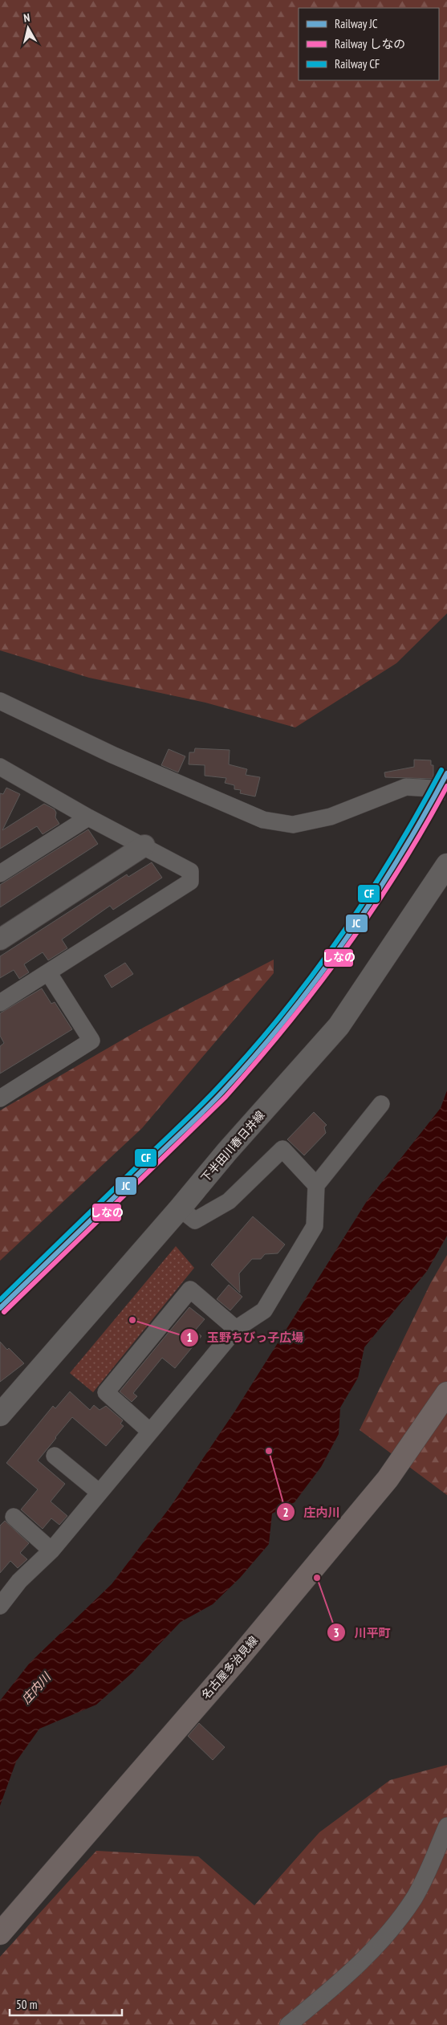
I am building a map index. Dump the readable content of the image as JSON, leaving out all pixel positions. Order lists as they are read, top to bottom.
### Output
{
  "streets": {
    "main road": ["下半田川春日井線", "名古屋多治見線"]
  },
  "water": ["庄内川"],
  "places": ["玉野ちびっ子広場", "庄内川", "川平町"],
  "lines": ["rail line CF", "rail line JC", "rail line しなの"],
  "legend": ["Railway JC", "Railway しなの", "Railway CF"],
  "scale_bar": "50 m",
  "north": "top"
}
